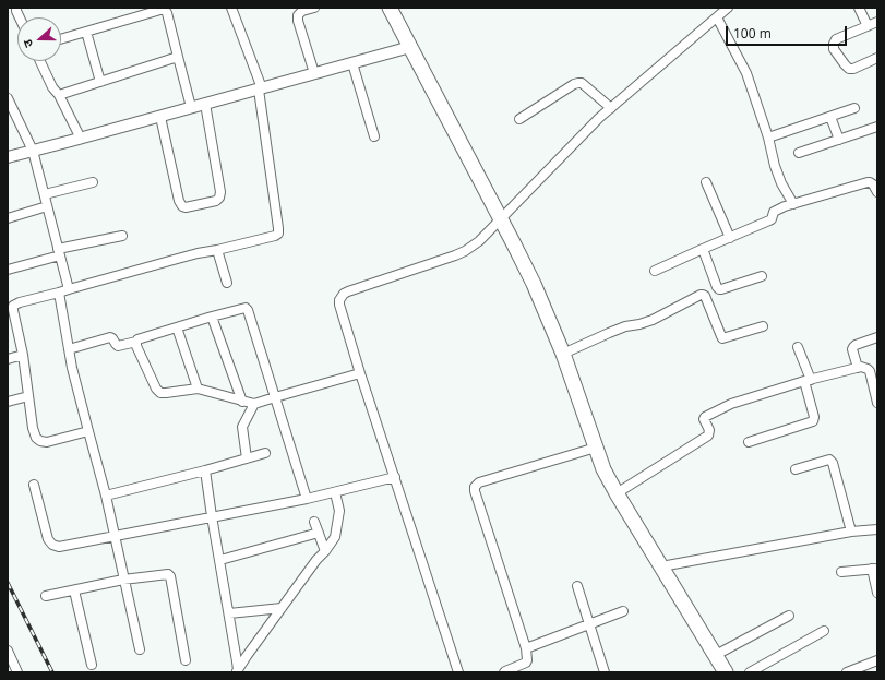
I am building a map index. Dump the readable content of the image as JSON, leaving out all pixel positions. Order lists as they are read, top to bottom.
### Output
{
  "scale_bar": "100 m",
  "north": "left"
}
